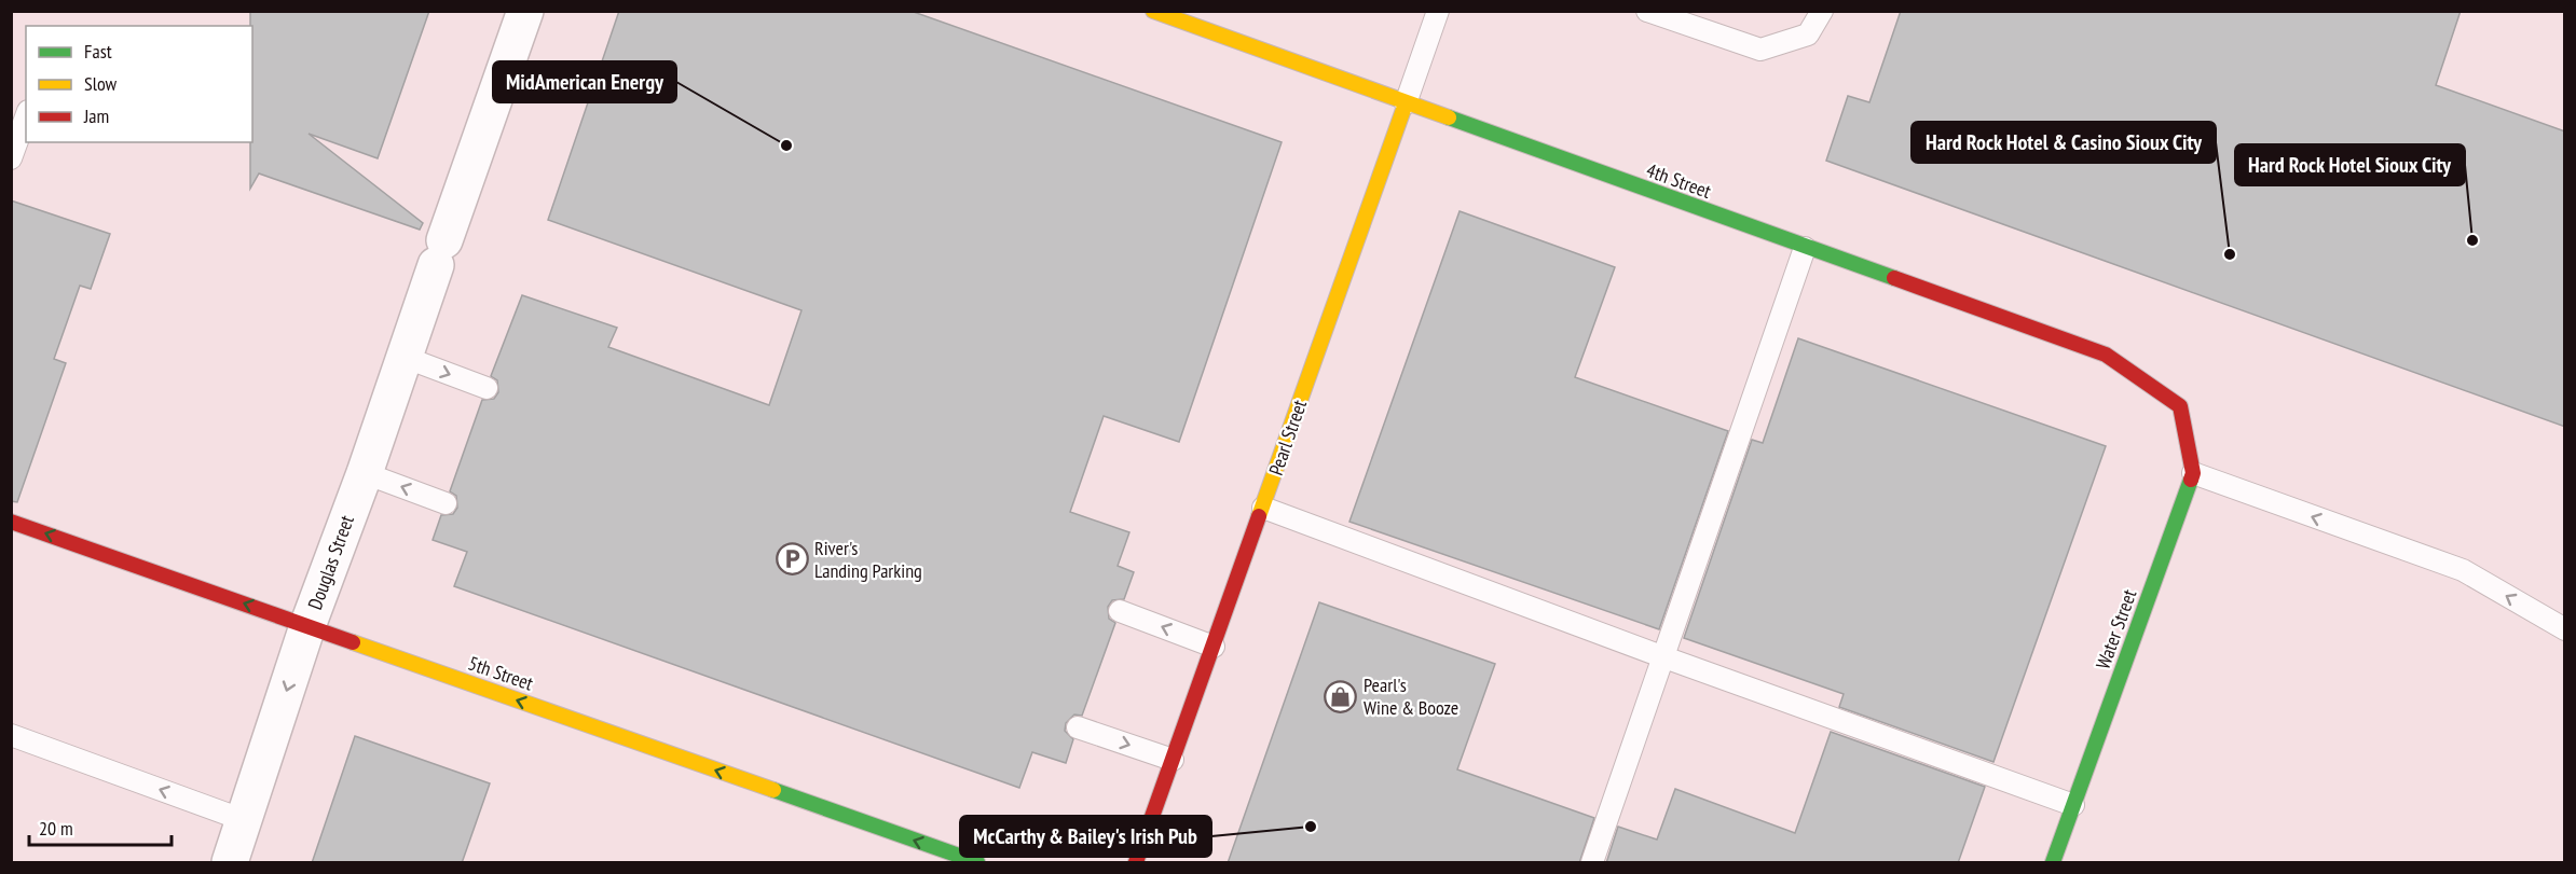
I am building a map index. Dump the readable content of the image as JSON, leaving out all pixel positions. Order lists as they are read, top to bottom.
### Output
{
  "streets": {
    "main road": [
      "4th Street",
      "Pearl Street",
      "Water Street",
      "5th Street"
    ],
    "street": ["Douglas Street"]
  },
  "crossings": [
    ["4th Street", "Pearl Street"],
    ["4th Street", "Water Street"],
    ["Douglas Street", "5th Street"]
  ],
  "one_way": ["5th Street"],
  "places": {
    "other": [
      "MidAmerican Energy",
      "Hard Rock Hotel Sioux City",
      "Hard Rock Hotel & Casino Sioux City",
      "McCarthy & Bailey's Irish Pub"
    ],
    "parking": ["River's Landing Parking"],
    "shop": ["Pearl's Wine & Booze"]
  },
  "legend": ["Fast", "Slow", "Jam"],
  "scale_bar": "20 m"
}
